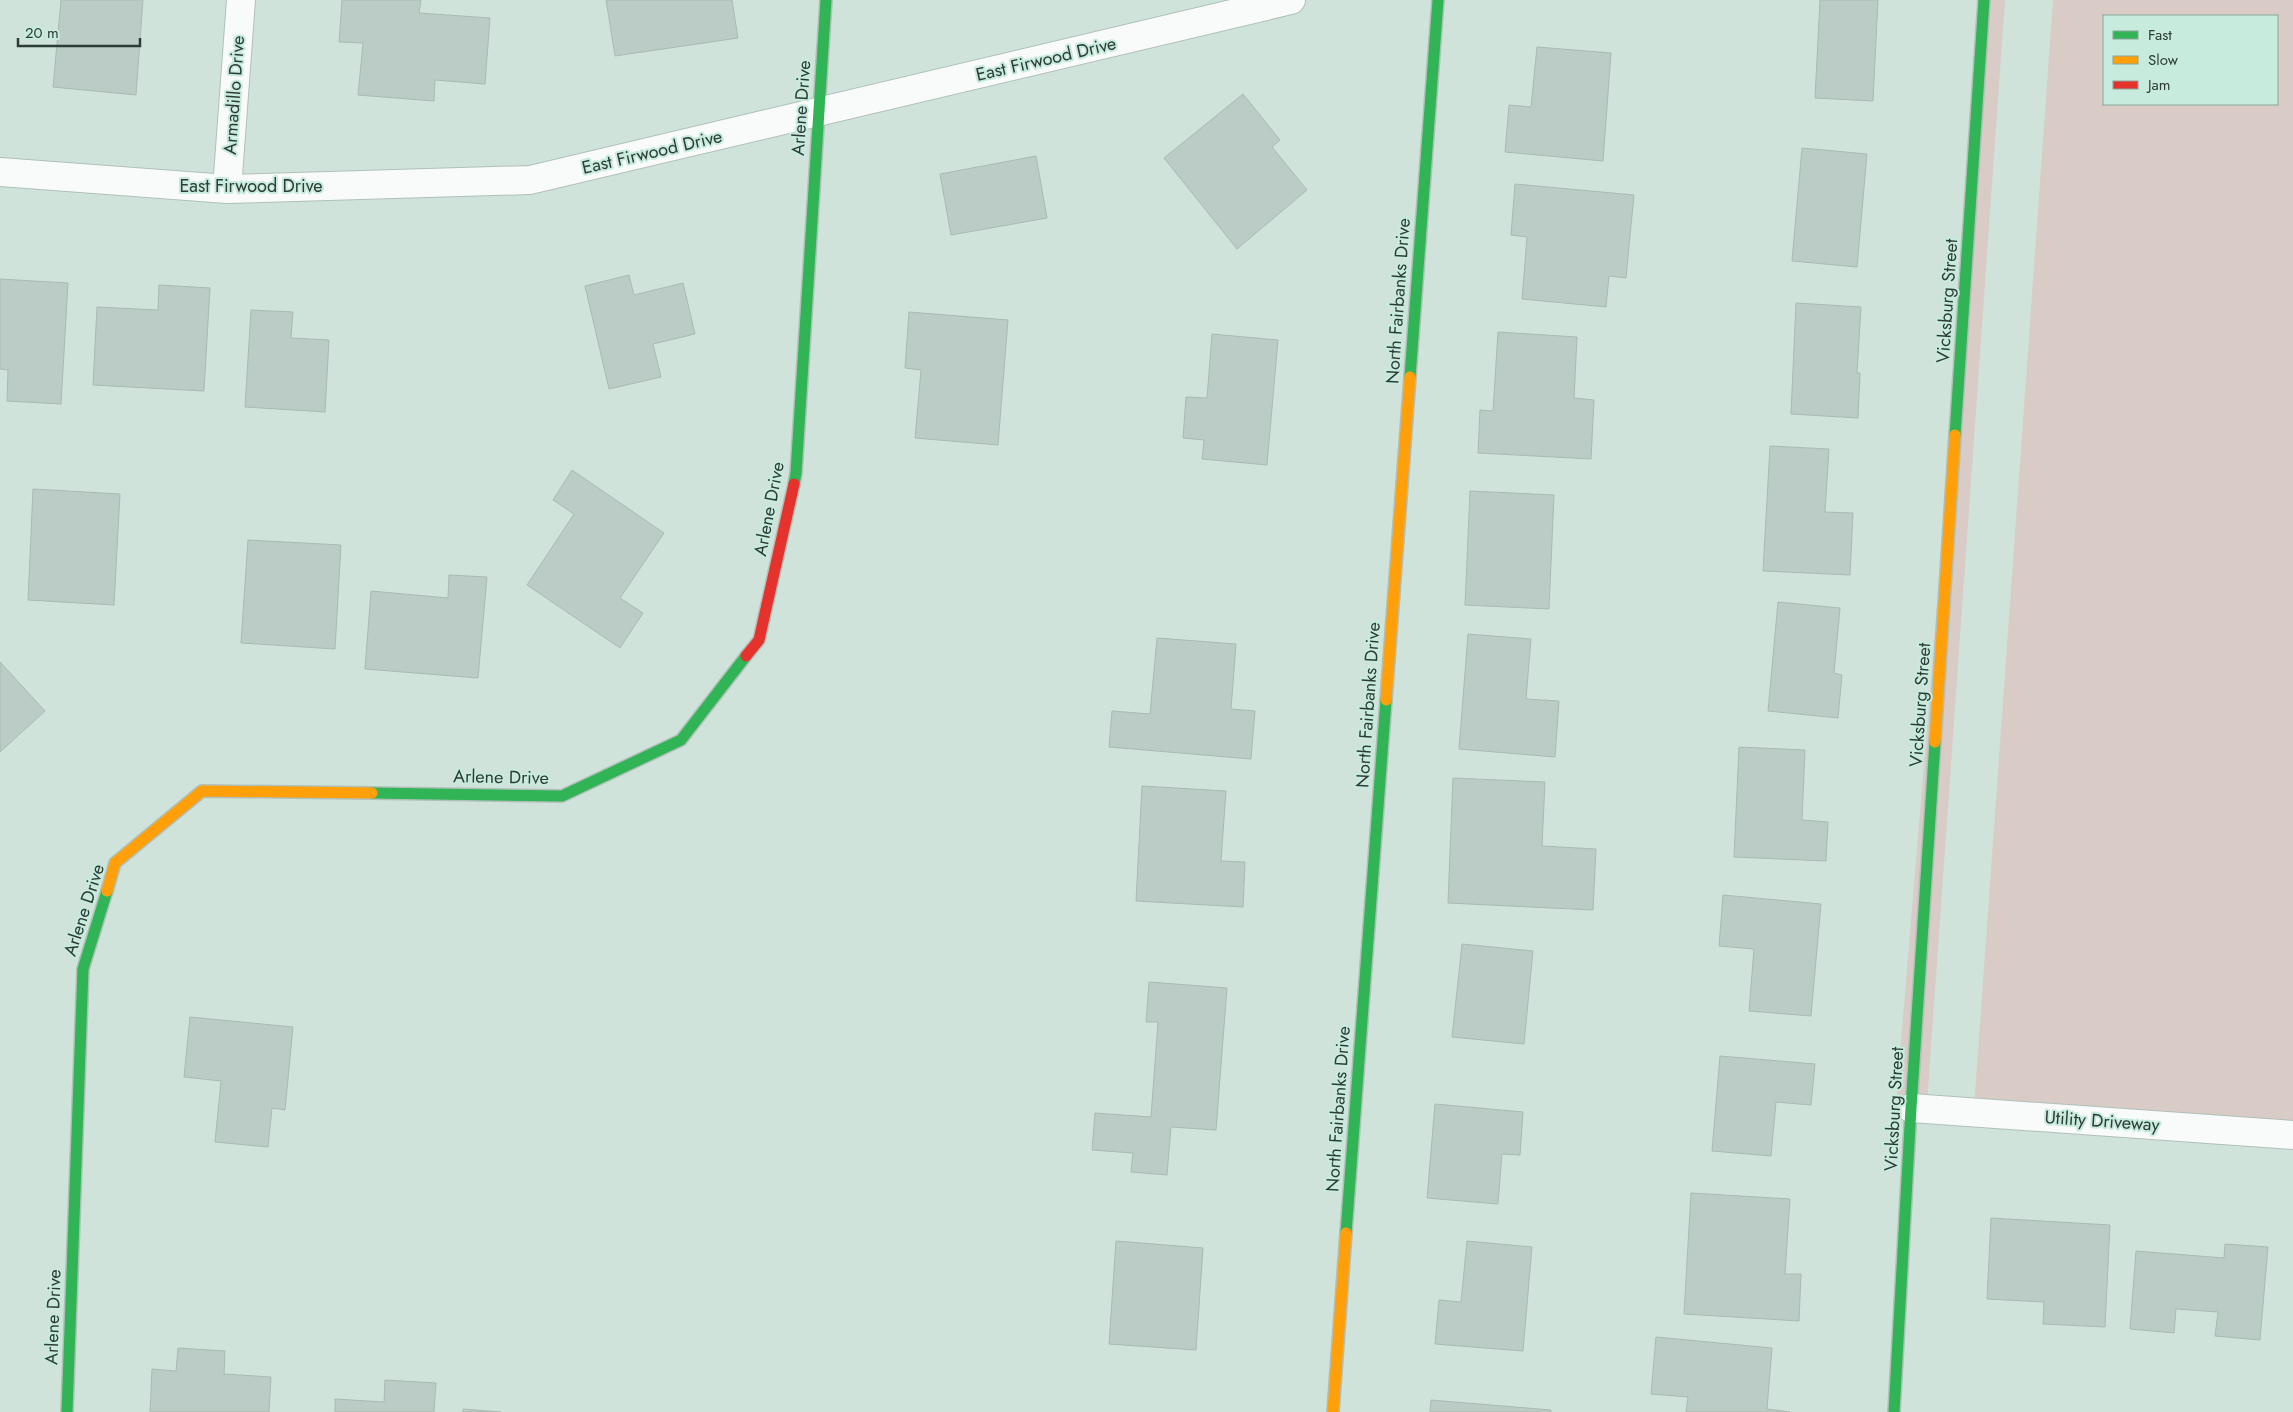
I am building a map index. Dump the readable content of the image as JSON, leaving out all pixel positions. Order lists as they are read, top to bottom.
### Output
{
  "streets": {
    "street": [
      "East Firwood Drive",
      "Armadillo Drive",
      "Arlene Drive",
      "North Fairbanks Drive",
      "Vicksburg Street",
      "Utility Driveway"
    ]
  },
  "crossings": [
    ["East Firwood Drive", "Armadillo Drive"],
    ["East Firwood Drive", "Arlene Drive"],
    ["Vicksburg Street", "Utility Driveway"]
  ],
  "legend": ["Fast", "Slow", "Jam"],
  "scale_bar": "20 m"
}
